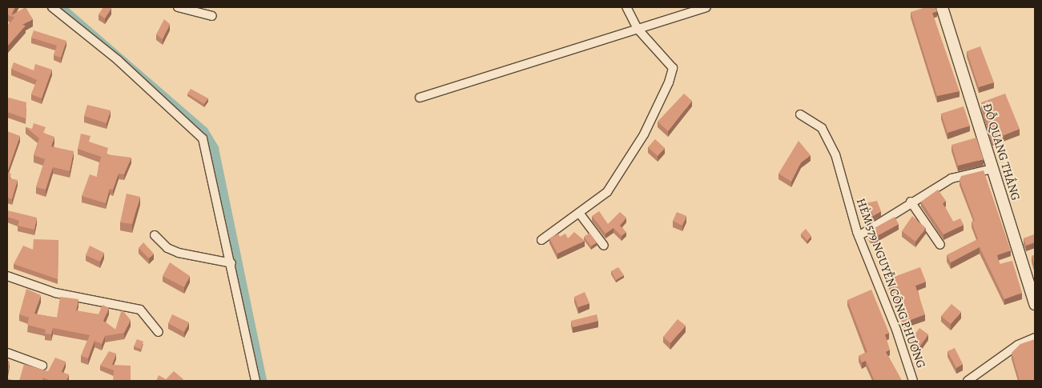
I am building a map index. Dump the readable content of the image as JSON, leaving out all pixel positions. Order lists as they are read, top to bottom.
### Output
{
  "streets": {
    "street": ["ĐỖ QUANG THẮNG", "HẺM 579 NGUYỄN CÔNG PHƯƠNG"]
  }
}
